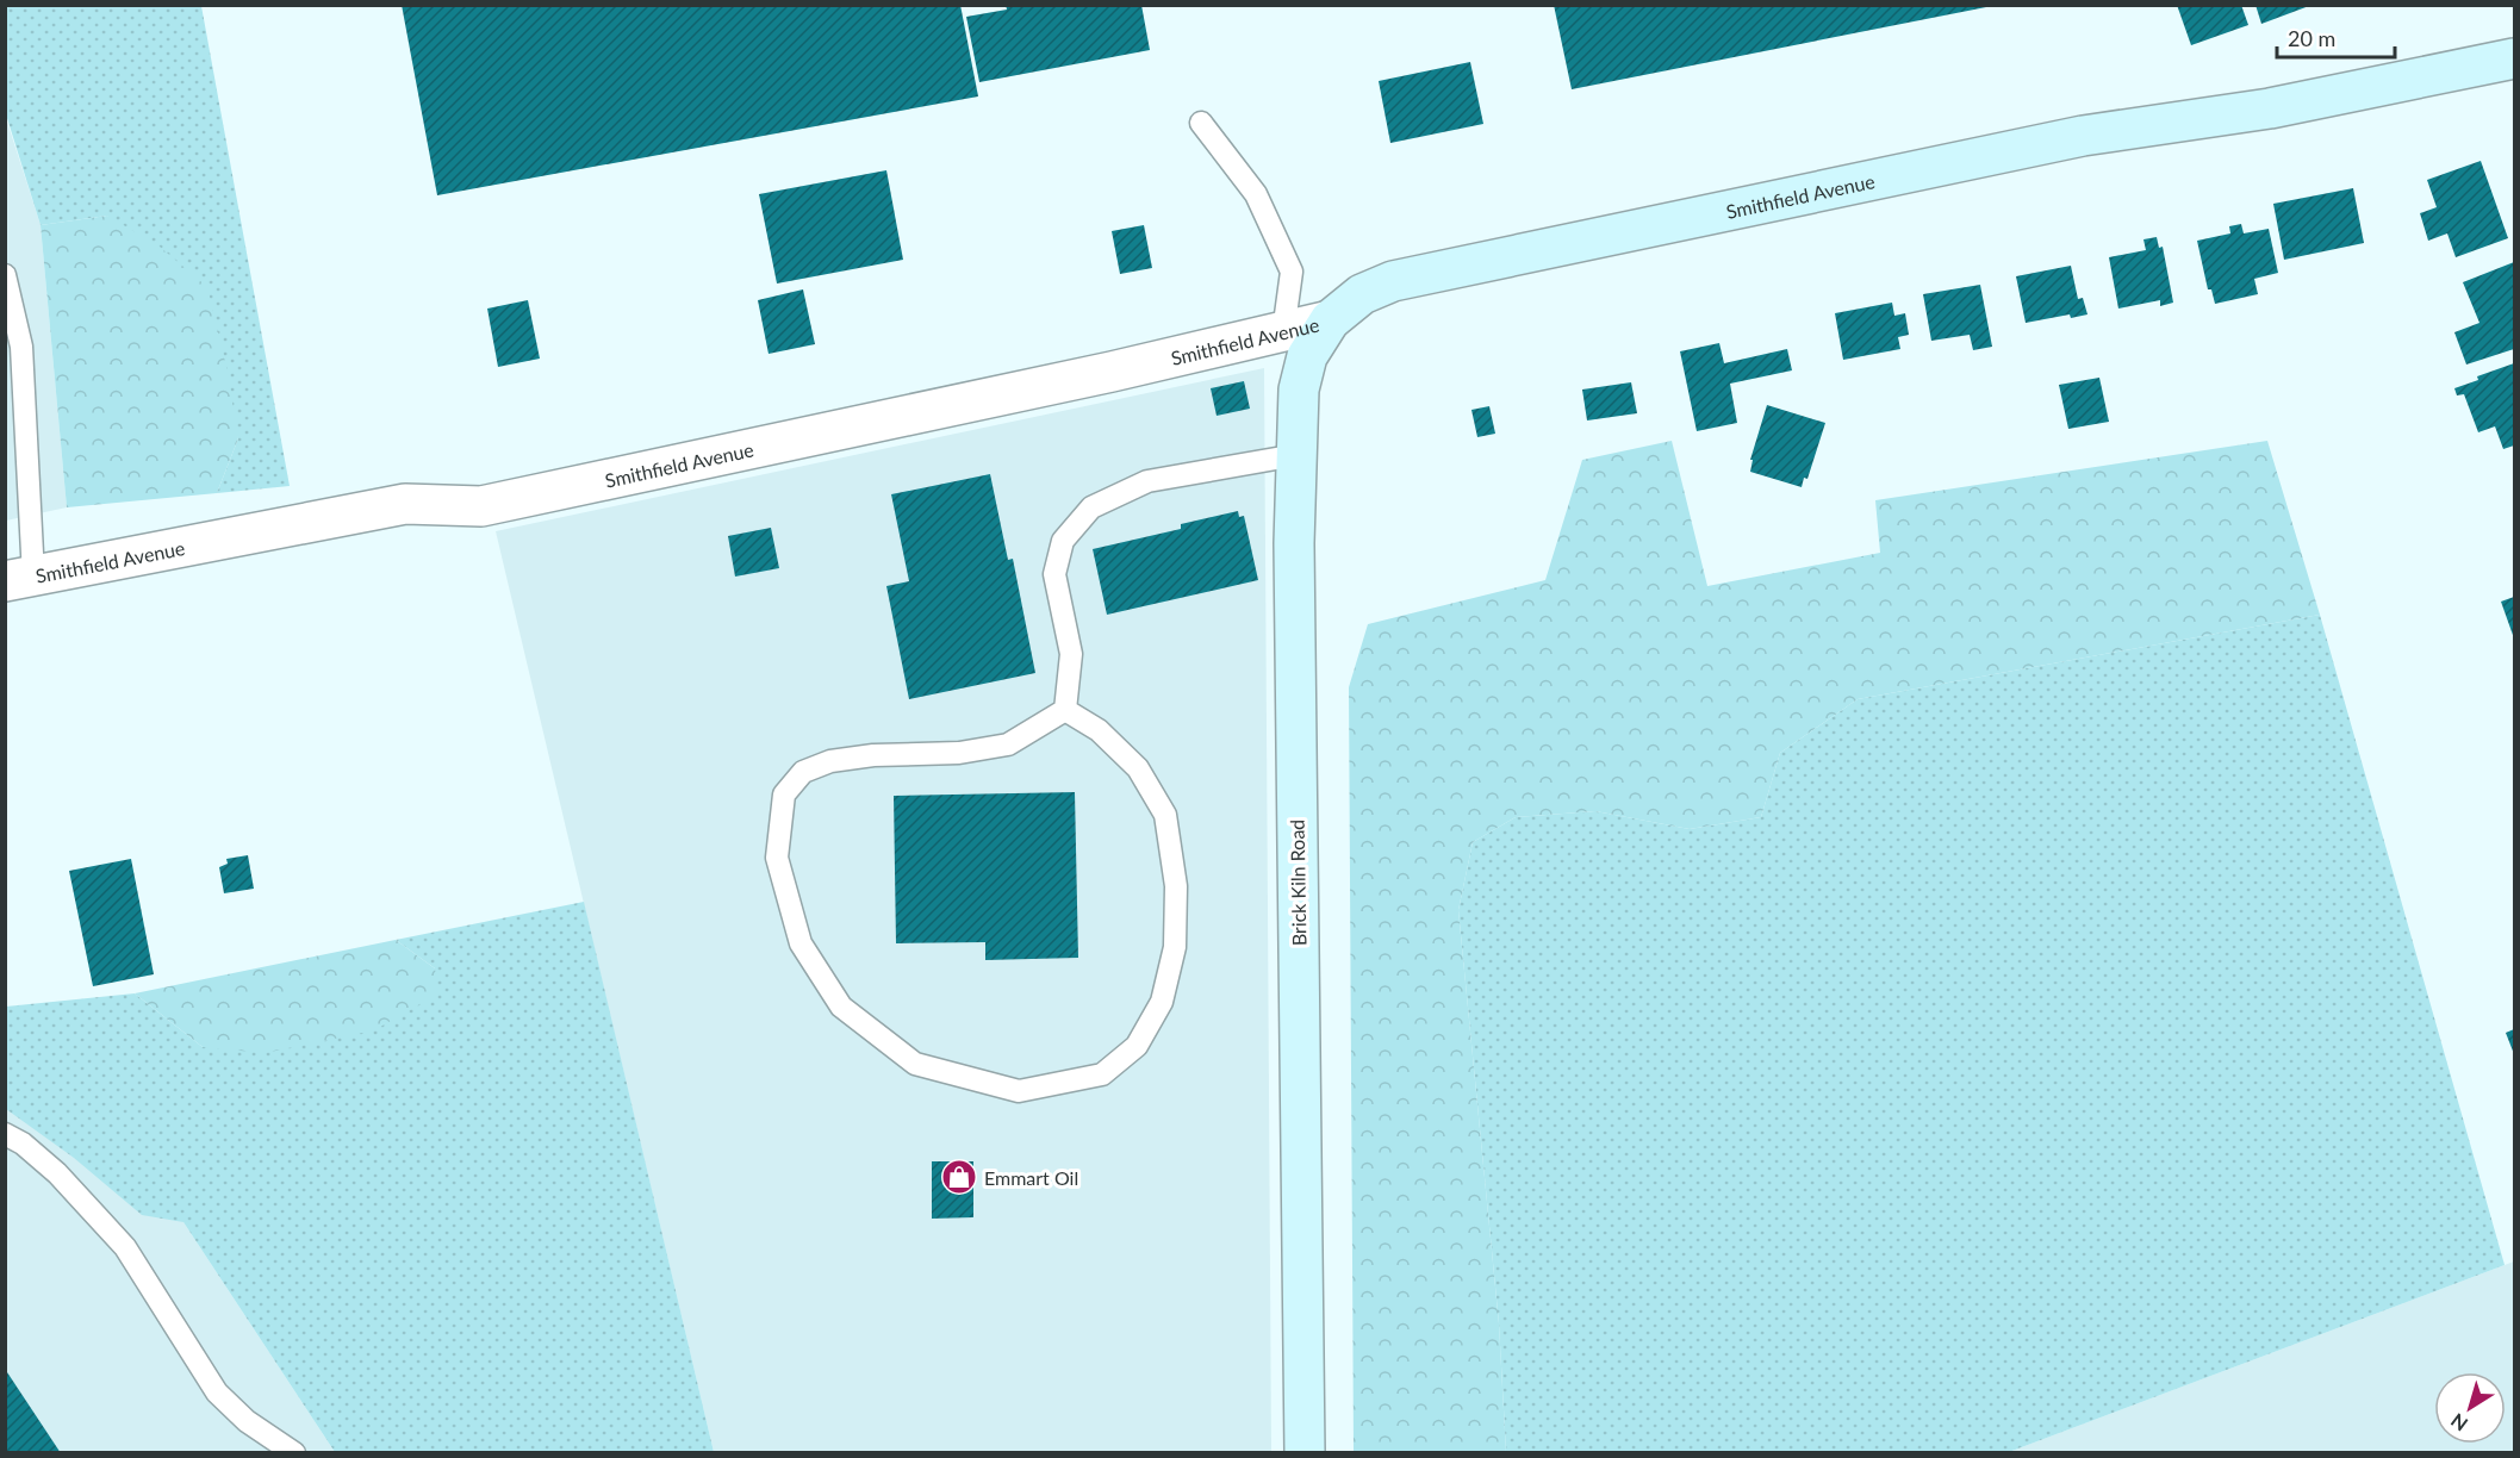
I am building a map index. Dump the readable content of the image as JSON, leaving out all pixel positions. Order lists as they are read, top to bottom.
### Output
{
  "streets": {
    "street": ["Smithfield Avenue", "Brick Kiln Road"]
  },
  "crossings": [
    ["Smithfield Avenue", "Brick Kiln Road"]
  ],
  "places": {
    "shop": ["Emmart Oil"]
  },
  "scale_bar": "20 m",
  "north": "bottom left"
}
